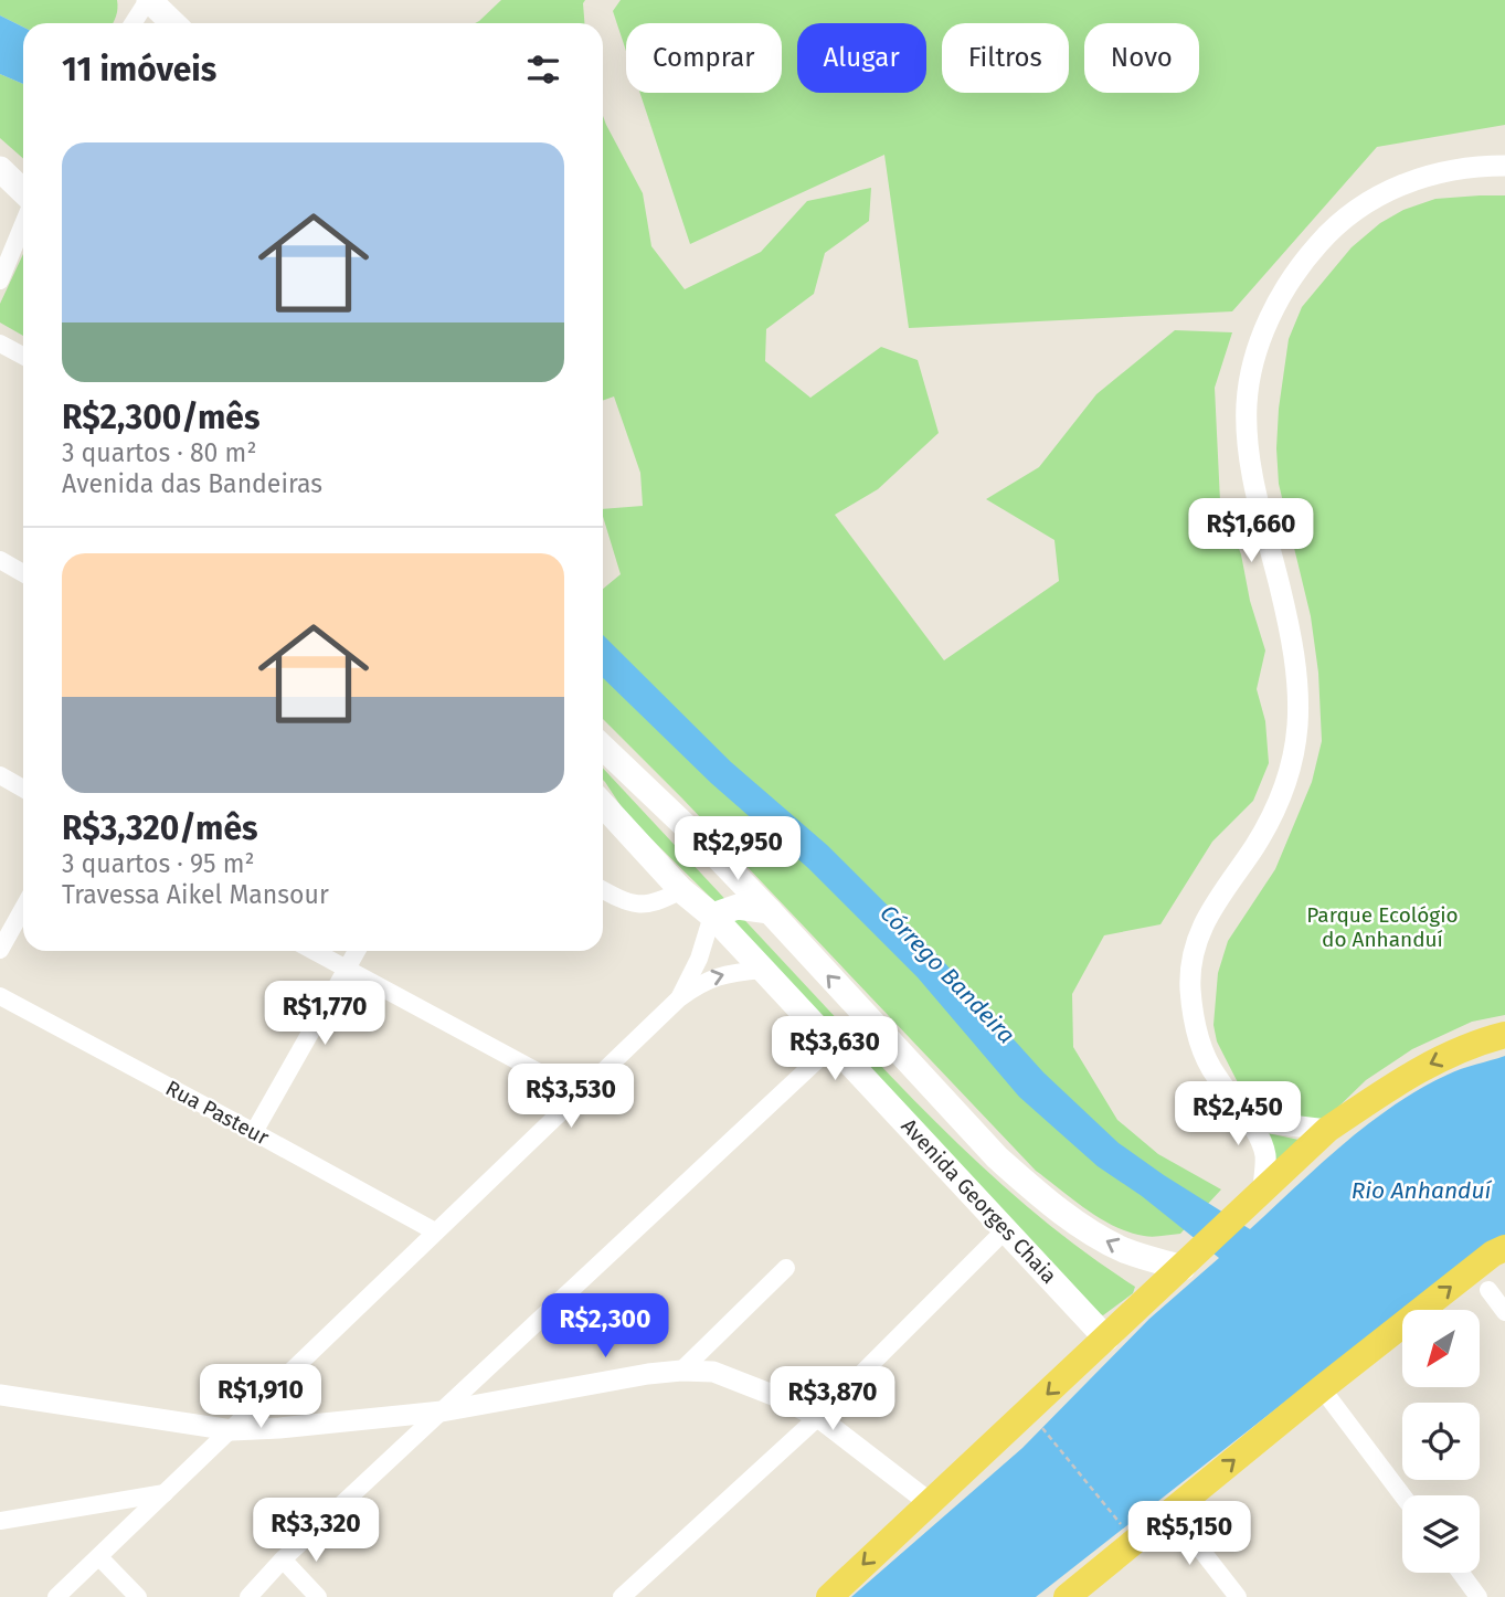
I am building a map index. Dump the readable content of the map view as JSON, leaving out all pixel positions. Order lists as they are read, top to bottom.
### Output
{
  "streets": {
    "main road": ["Avenida Georges Chaia"],
    "street": ["Rua Pasteur"]
  },
  "water": ["Córrego Bandeira", "Rio Anhanduí"],
  "parks": ["Parque Ecológio do Anhanduí"],
  "north": "bottom left",
  "page": {
    "chip": [
      "Comprar",
      "Alugar",
      "Filtros",
      "Novo"
    ],
    "heading": "11 imóveis",
    "list": [
      {
        "name": "R$2,300/mês",
        "note": "3 quartos · 80 m² · Avenida das Bandeiras"
      },
      {
        "name": "R$3,320/mês",
        "note": "3 quartos · 95 m² · Travessa Aikel Mansour"
      }
    ],
    "price": [
      "R$1,660",
      "R$2,950",
      "R$1,770",
      "R$3,630",
      "R$3,530",
      "R$2,450",
      "R$2,300",
      "R$1,910",
      "R$3,870",
      "R$3,320",
      "R$5,150"
    ]
  }
}
